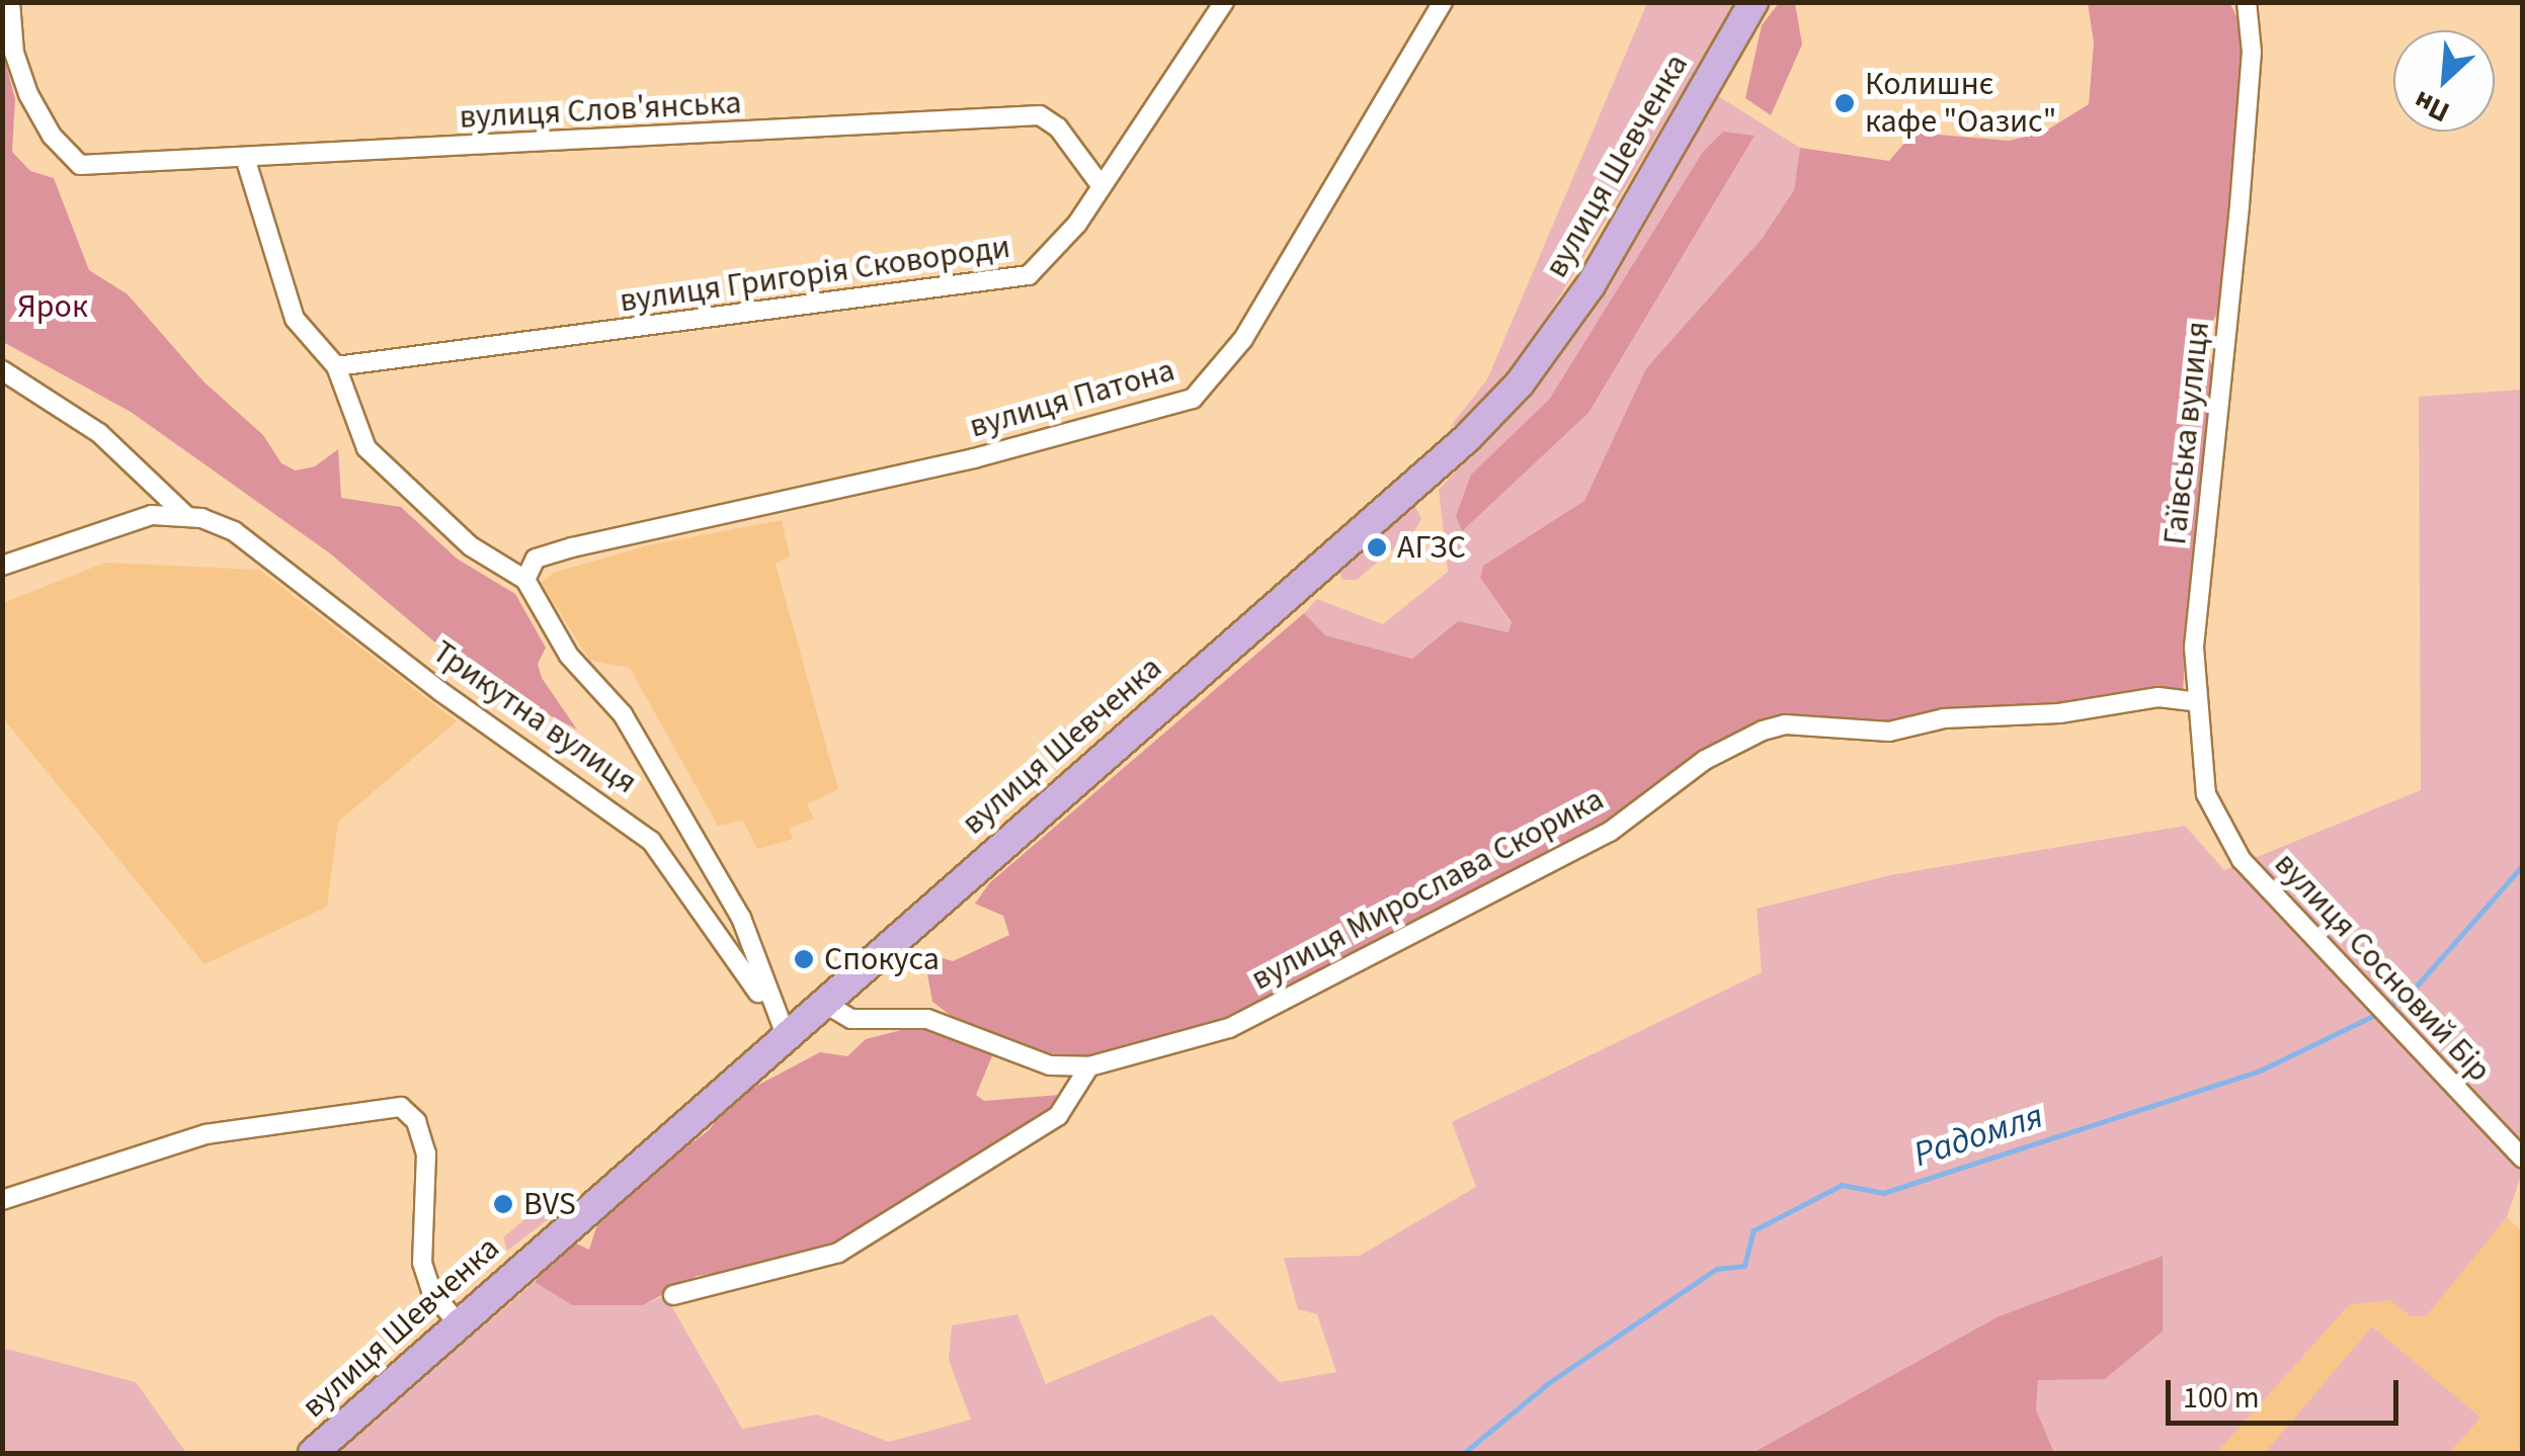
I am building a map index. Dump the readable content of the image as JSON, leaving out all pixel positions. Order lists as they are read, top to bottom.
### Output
{
  "streets": {
    "main road": ["вулиця Шевченка"],
    "street": [
      "вулиця Слов'янська",
      "вулиця Григорія Сковороди",
      "вулиця Патона",
      "Гаївська вулиця",
      "Трикутна вулиця",
      "вулиця Мирослава Скорика",
      "вулиця Сосновий Бір"
    ]
  },
  "crossings": [
    ["вулиця Слов'янська", "вулиця Григорія Сковороди"],
    ["вулиця Шевченка", "Трикутна вулиця"],
    ["вулиця Шевченка", "вулиця Мирослава Скорика"],
    ["Гаївська вулиця", "вулиця Мирослава Скорика"],
    ["Гаївська вулиця", "вулиця Сосновий Бір"]
  ],
  "water": ["Радомля"],
  "parks": ["Ярок"],
  "places": [
    "Колишнє кафе \"Оазис\"",
    "АГЗС",
    "Спокуса",
    "BVS"
  ],
  "scale_bar": "100 m",
  "north": "bottom left"
}
